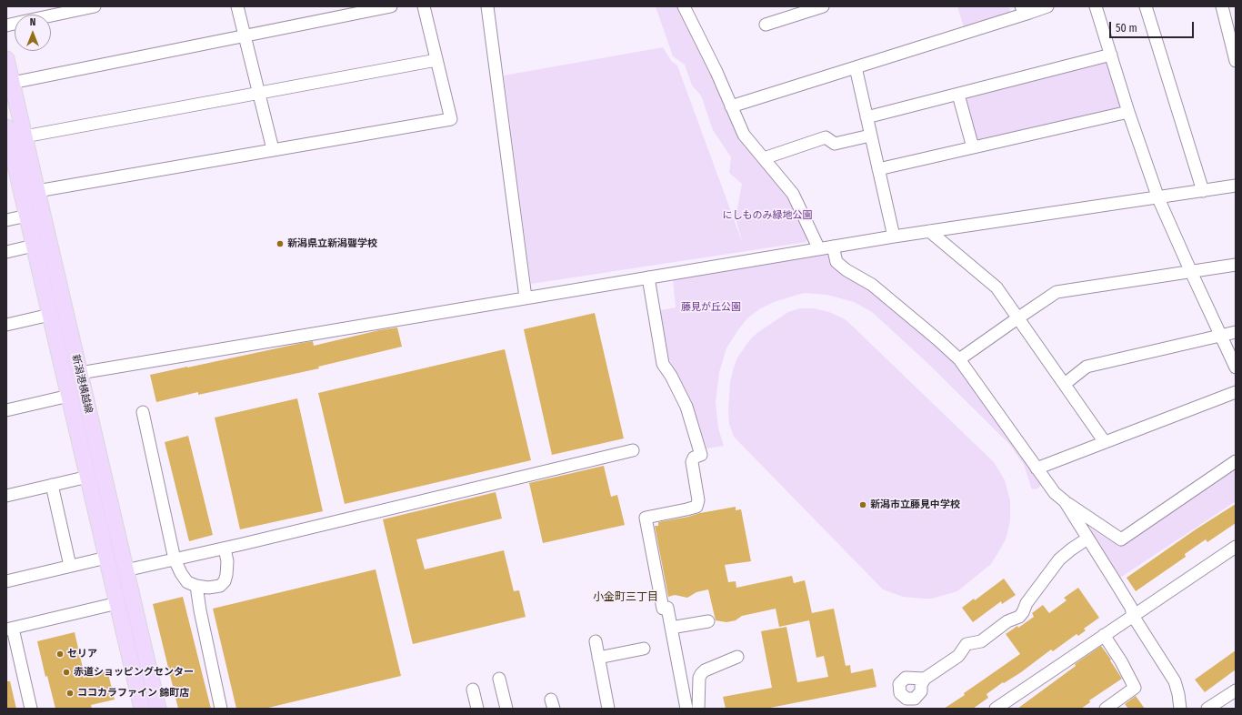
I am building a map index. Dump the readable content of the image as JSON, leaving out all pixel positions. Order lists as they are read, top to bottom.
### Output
{
  "streets": {
    "main road": ["新潟港横越線"]
  },
  "districts": ["小金町三丁目"],
  "parks": ["にしものみ緑地公園", "藤見が丘公園"],
  "places": [
    "新潟県立新潟聾学校",
    "新潟市立藤見中学校",
    "セリア",
    "赤道ショッピングセンター",
    "ココカラファイン 錦町店"
  ],
  "scale_bar": "50 m",
  "north": "top"
}
